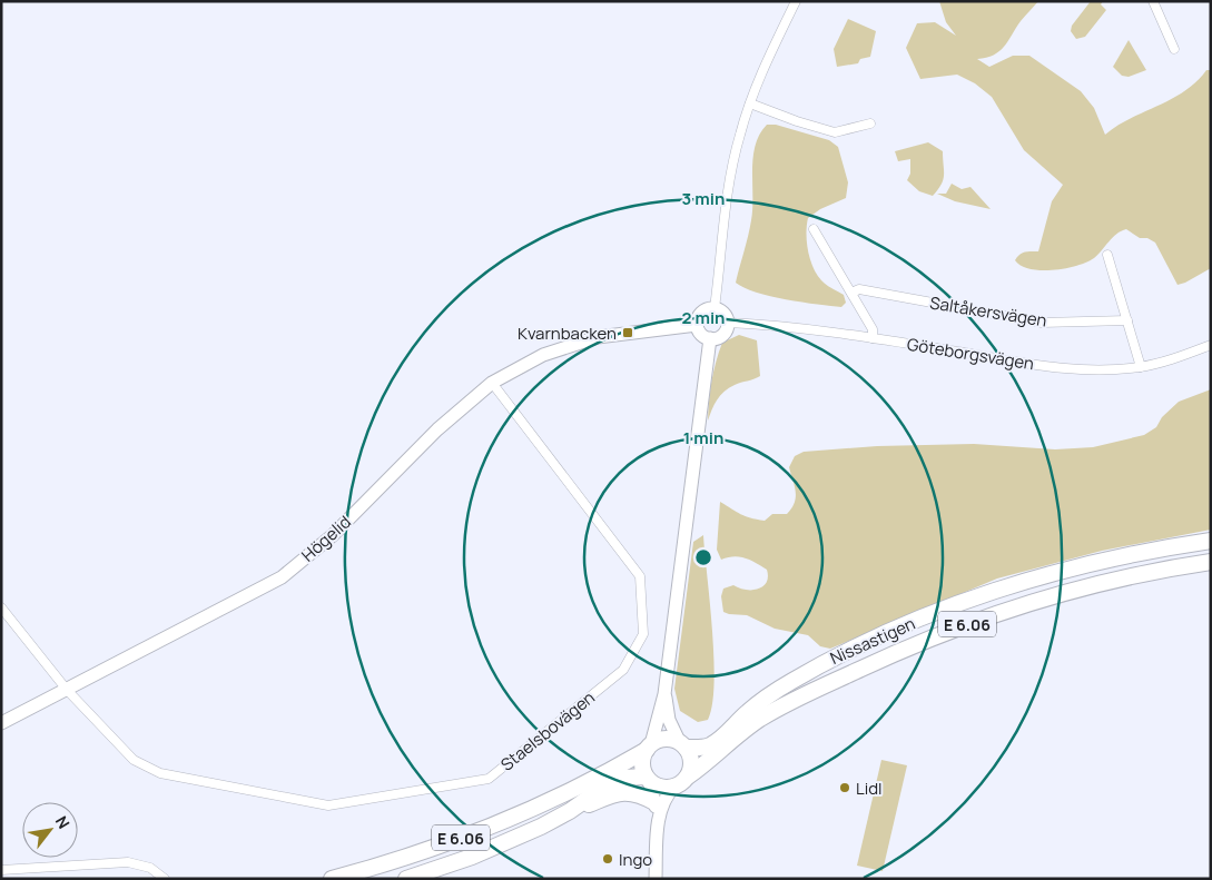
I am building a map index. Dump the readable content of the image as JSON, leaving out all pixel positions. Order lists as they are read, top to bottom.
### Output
{
  "streets": {
    "highway": ["E 6.06", "Nissastigen"],
    "street": [
      "Saltåkersvägen",
      "Göteborgsvägen",
      "Högelid",
      "Staelsbovägen"
    ]
  },
  "crossings": [
    ["Göteborgsvägen", "Högelid"],
    ["Högelid", "Staelsbovägen"],
    ["E 6.06", "Nissastigen"]
  ],
  "places": {
    "transit": ["Kvarnbacken"],
    "other": ["Lidl", "Ingo"]
  },
  "north": "top right",
  "rings": ["3 min", "2 min", "1 min"]
}
